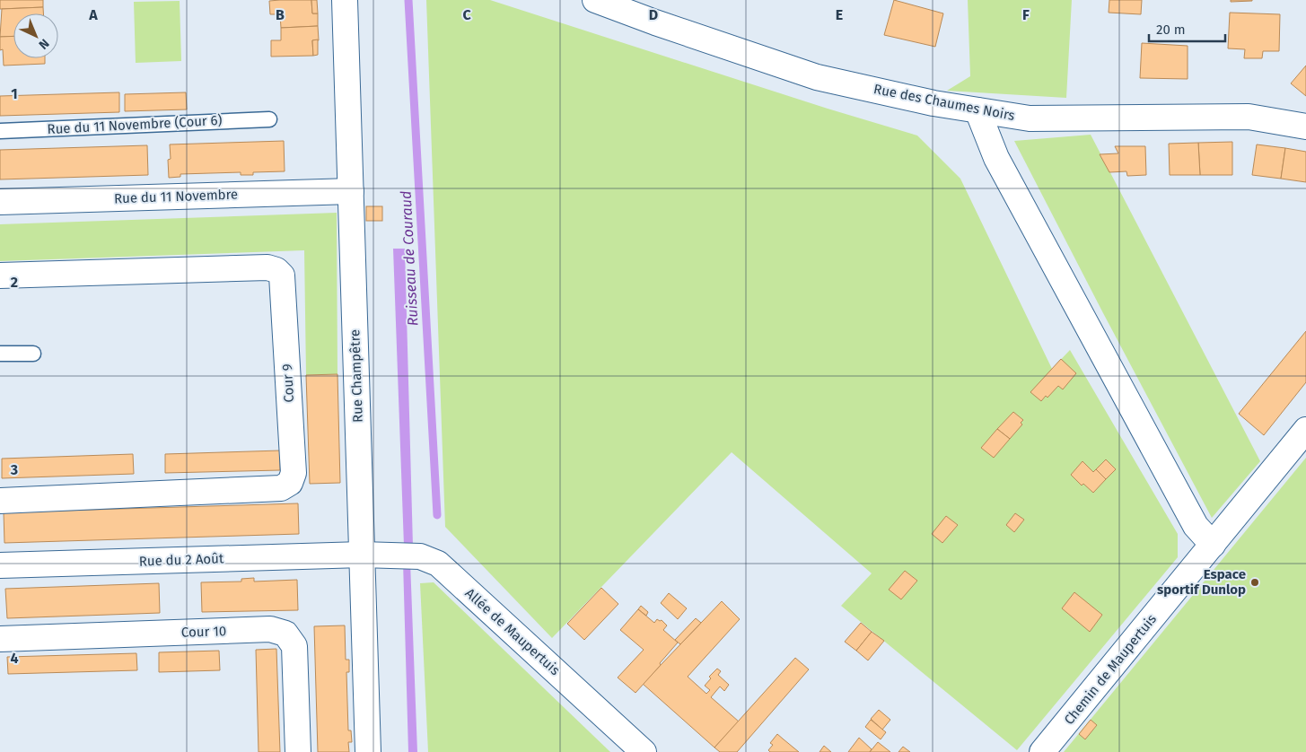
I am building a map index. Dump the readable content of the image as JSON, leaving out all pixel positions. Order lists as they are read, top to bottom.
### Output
{
  "streets": {
    "street": [
      "Rue des Chaumes Noirs",
      "Rue du 11 Novembre",
      "Rue Champêtre",
      "Cour 9",
      "Rue du 2 Août",
      "Cour 10",
      "Allée de Maupertuis",
      "Chemin de Maupertuis"
    ],
    "lane": ["Rue du 11 Novembre (Cour 6)"]
  },
  "crossings": [
    ["Rue du 11 Novembre", "Rue Champêtre"],
    ["Rue Champêtre", "Rue du 2 Août"],
    ["Rue Champêtre", "Allée de Maupertuis"],
    ["Rue du 2 Août", "Allée de Maupertuis"]
  ],
  "water": ["Ruisseau de Couraud"],
  "places": ["Espace sportif Dunlop"],
  "scale_bar": "20 m",
  "north": "bottom right",
  "grid": {
    "columns": [
      "A",
      "B",
      "C",
      "D",
      "E",
      "F"
    ],
    "rows": [
      "1",
      "2",
      "3",
      "4"
    ]
  }
}
